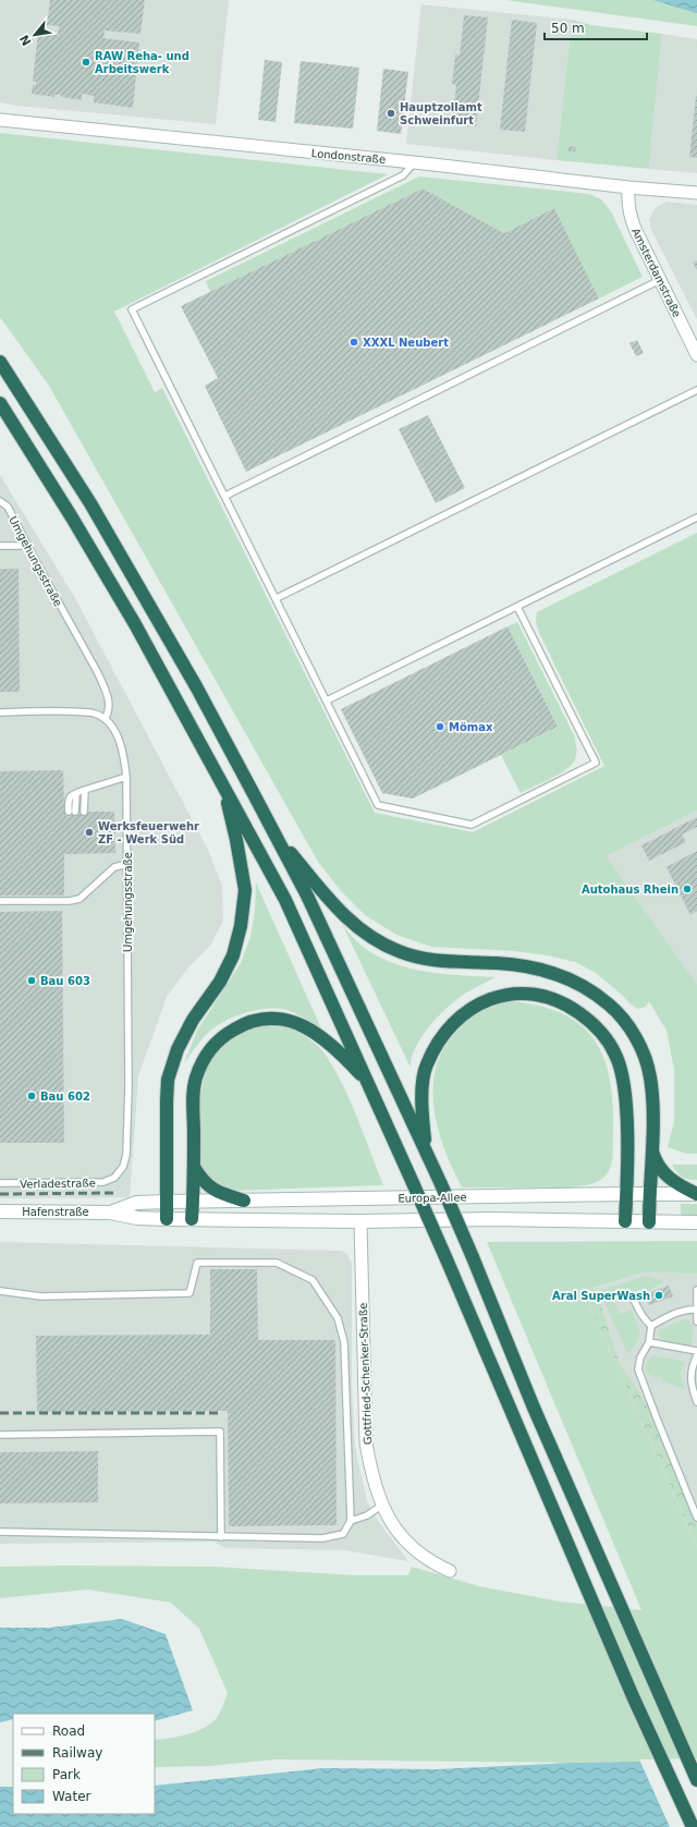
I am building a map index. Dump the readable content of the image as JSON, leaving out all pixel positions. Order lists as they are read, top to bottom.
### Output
{
  "streets": {
    "street": [
      "Londonstraße",
      "Amsterdamstraße",
      "Europa-Allee",
      "Hafenstraße",
      "Gottfried-Schenker-Straße"
    ],
    "lane": ["Umgehungsstraße", "Verladestraße"]
  },
  "crossings": [
    ["Londonstraße", "Amsterdamstraße"],
    ["Umgehungsstraße", "Verladestraße"],
    ["Europa-Allee", "Hafenstraße"],
    ["Europa-Allee", "Gottfried-Schenker-Straße"]
  ],
  "places": [
    "RAW Reha- und Arbeitswerk",
    "Hauptzollamt Schweinfurt",
    "XXXL Neubert",
    "Mömax",
    "Werksfeuerwehr ZF - Werk Süd",
    "Autohaus Rhein",
    "Bau 603",
    "Bau 602",
    "Aral SuperWash"
  ],
  "legend": [
    "Road",
    "Railway",
    "Park",
    "Water"
  ],
  "scale_bar": "50 m",
  "north": "bottom left"
}
